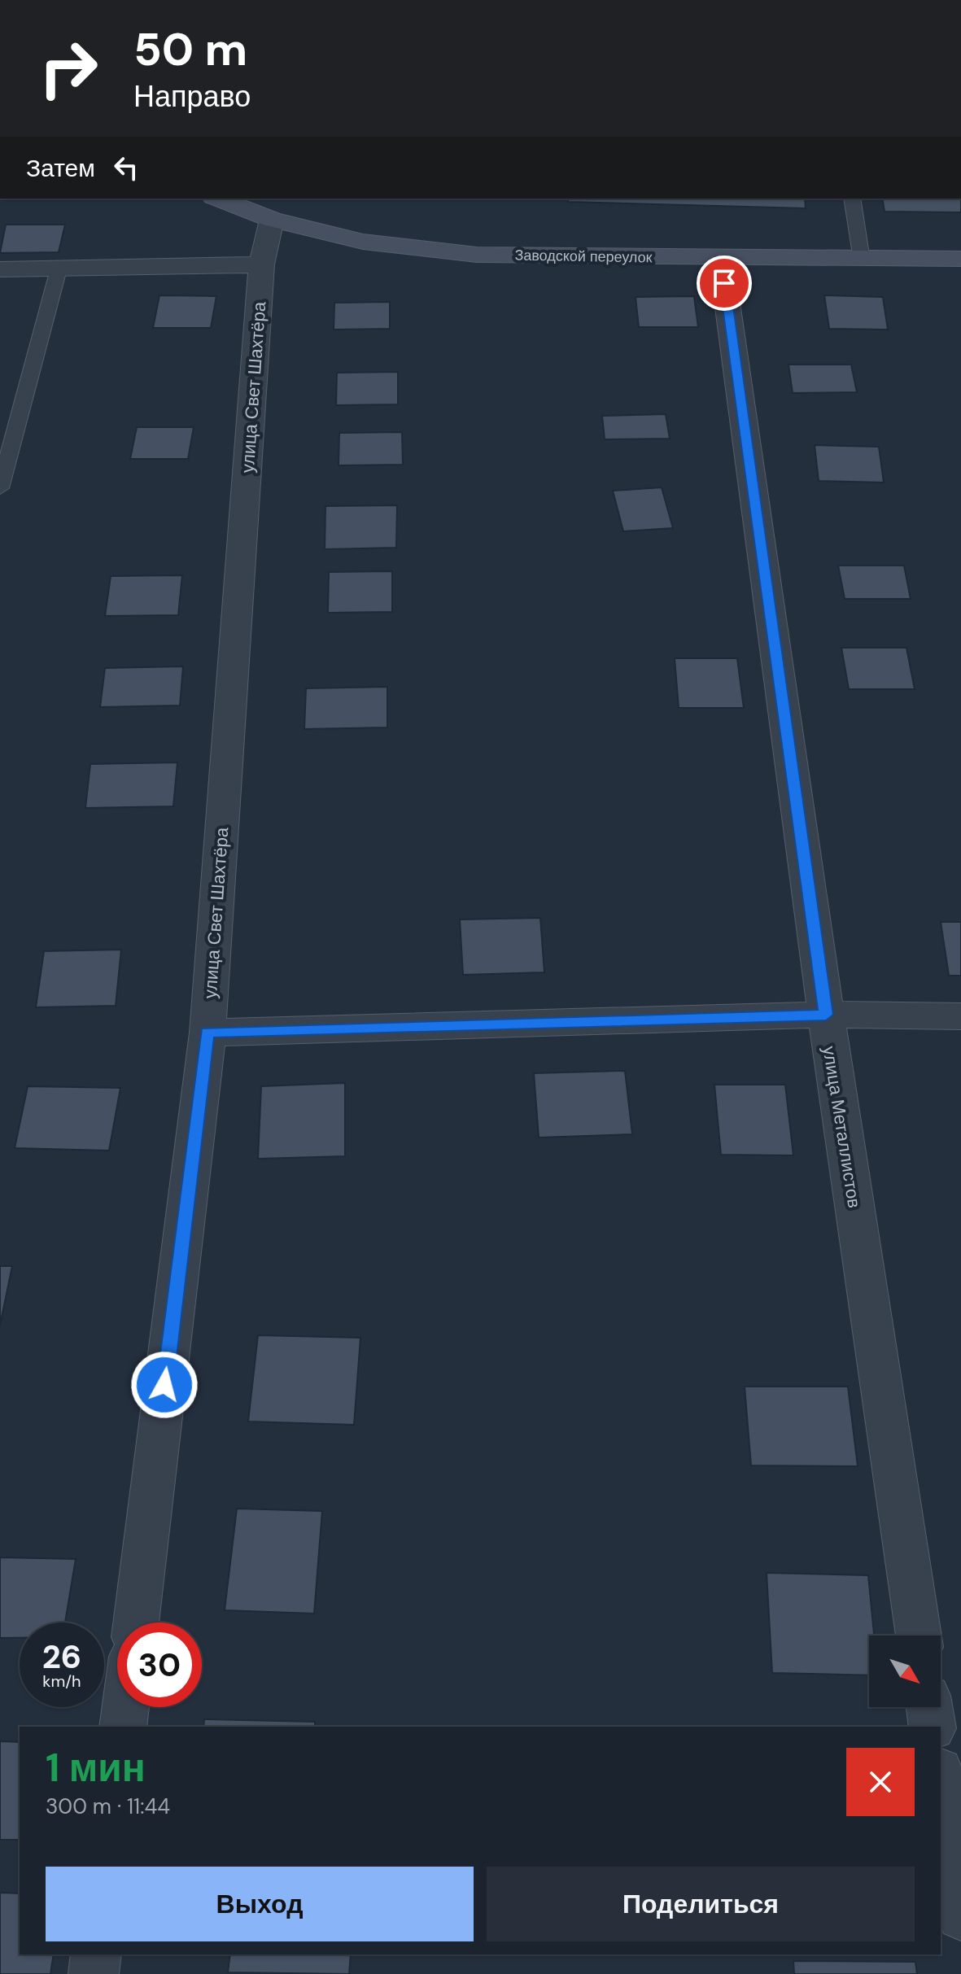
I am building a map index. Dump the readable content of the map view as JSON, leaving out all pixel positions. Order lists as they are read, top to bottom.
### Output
{
  "streets": {
    "main road": ["Заводской переулок"],
    "street": ["улица Свет Шахтёра", "улица Металлистов"]
  },
  "crossings": [
    ["Заводской переулок", "улица Свет Шахтёра"],
    ["Заводской переулок", "улица Металлистов"]
  ],
  "north": "bottom right",
  "page": {
    "turn": ["50 m", "Направо"],
    "then": "Затем",
    "speed": "26 km/h",
    "limit": "30",
    "heading": ["1 мин", "300 m · 11:44"],
    "buttons": ["Выход", "Поделиться"]
  }
}
